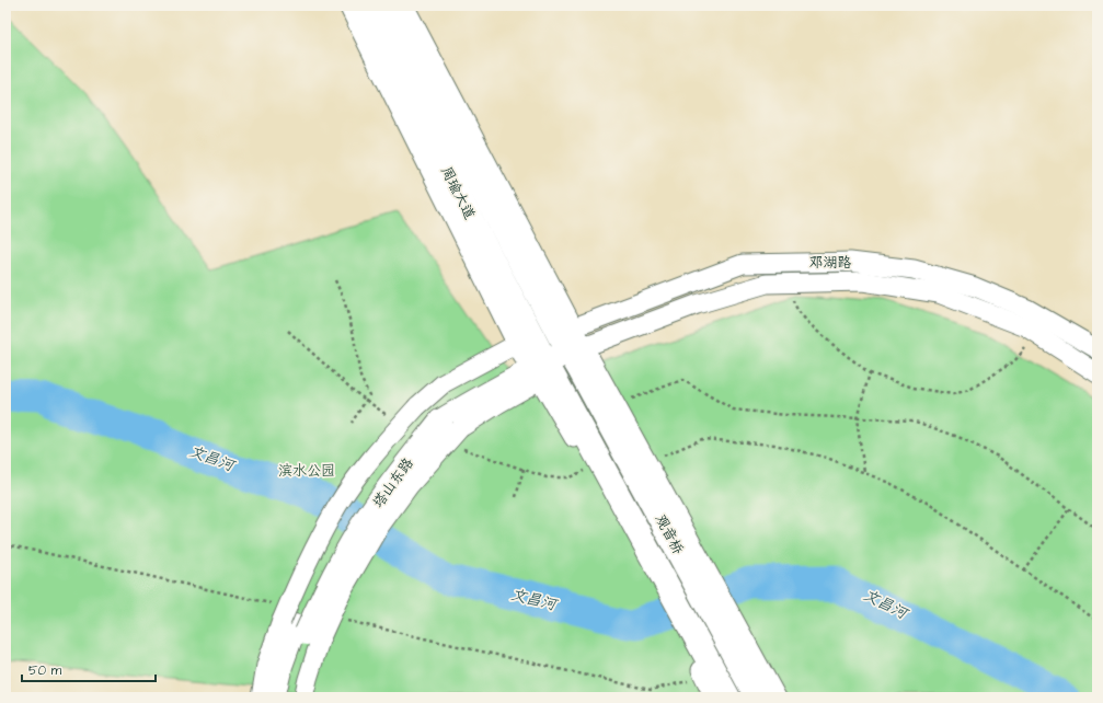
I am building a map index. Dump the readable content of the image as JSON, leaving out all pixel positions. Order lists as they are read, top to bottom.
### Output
{
  "streets": {
    "main road": ["周瑜大道", "塔山东路", "观音桥"],
    "street": ["邓湖路"]
  },
  "crossings": [
    ["周瑜大道", "邓湖路"],
    ["周瑜大道", "塔山东路"],
    ["周瑜大道", "观音桥"],
    ["邓湖路", "塔山东路"],
    ["塔山东路", "观音桥"]
  ],
  "water": ["文昌河"],
  "parks": ["滨水公园"],
  "scale_bar": "50 m"
}
